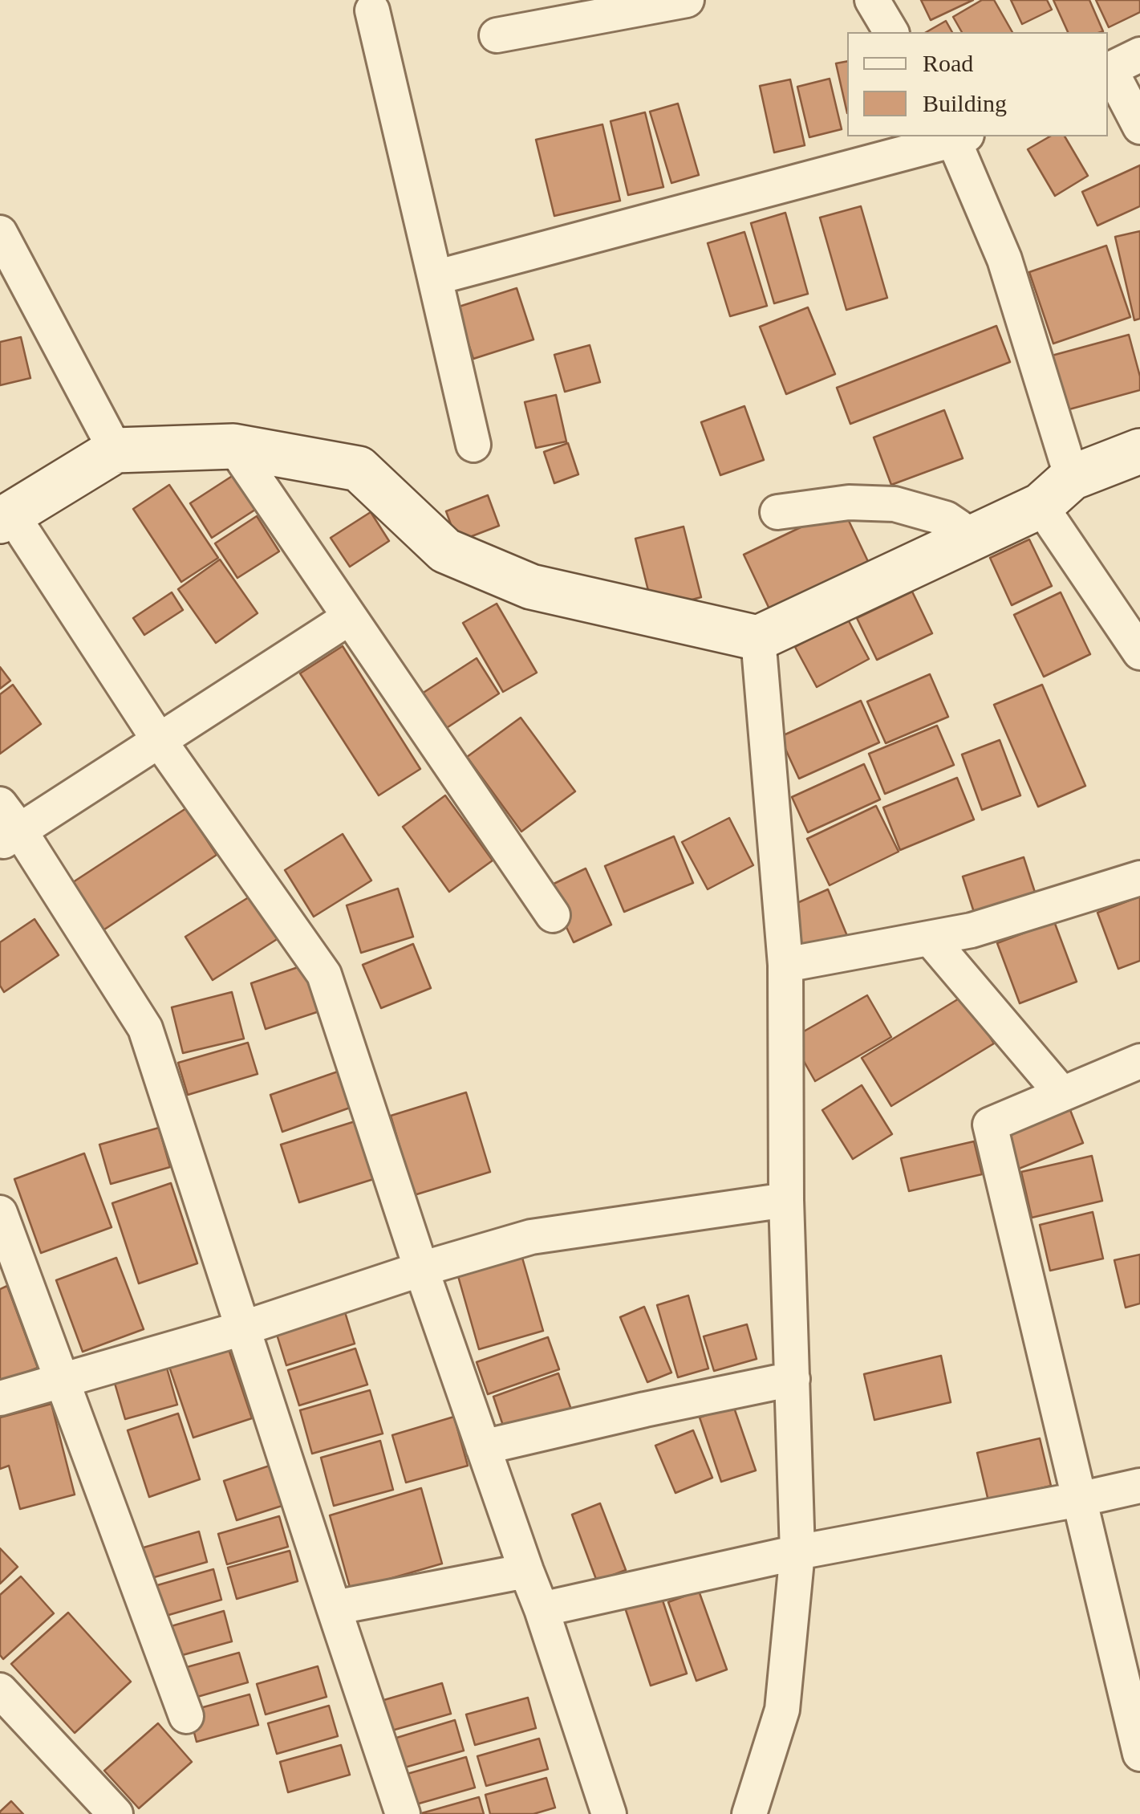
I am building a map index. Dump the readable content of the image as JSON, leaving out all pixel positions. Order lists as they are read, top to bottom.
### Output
{
  "legend": ["Road", "Building"]
}
